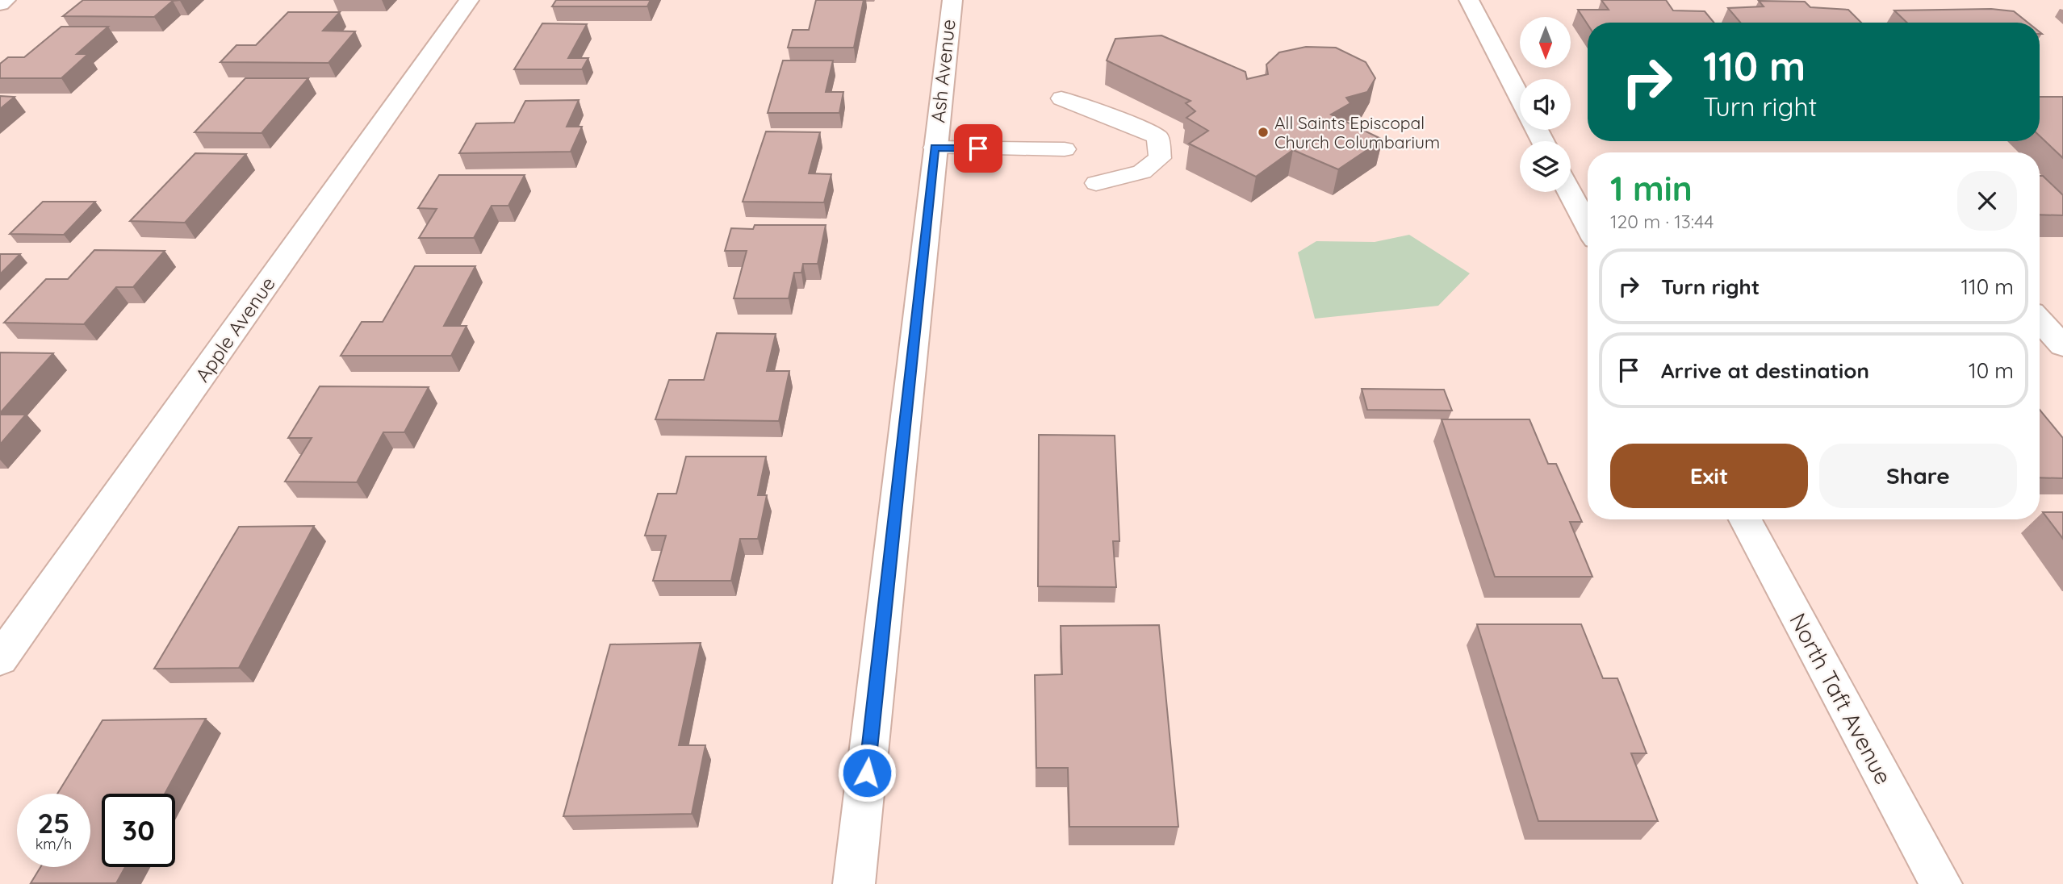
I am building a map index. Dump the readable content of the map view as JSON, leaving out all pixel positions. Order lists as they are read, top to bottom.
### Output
{
  "streets": {
    "street": ["Ash Avenue", "Apple Avenue", "North Taft Avenue"]
  },
  "places": ["All Saints Episcopal Church Columbarium"],
  "north": "bottom",
  "page": {
    "turn": ["110 m", "Turn right"],
    "heading": ["1 min", "120 m · 13:44"],
    "list": [
      {
        "name": "Turn right",
        "value": "110 m"
      },
      {
        "name": "Arrive at destination",
        "value": "10 m"
      }
    ],
    "buttons": ["Exit", "Share"],
    "speed": "25 km/h",
    "limit": "30"
  }
}
